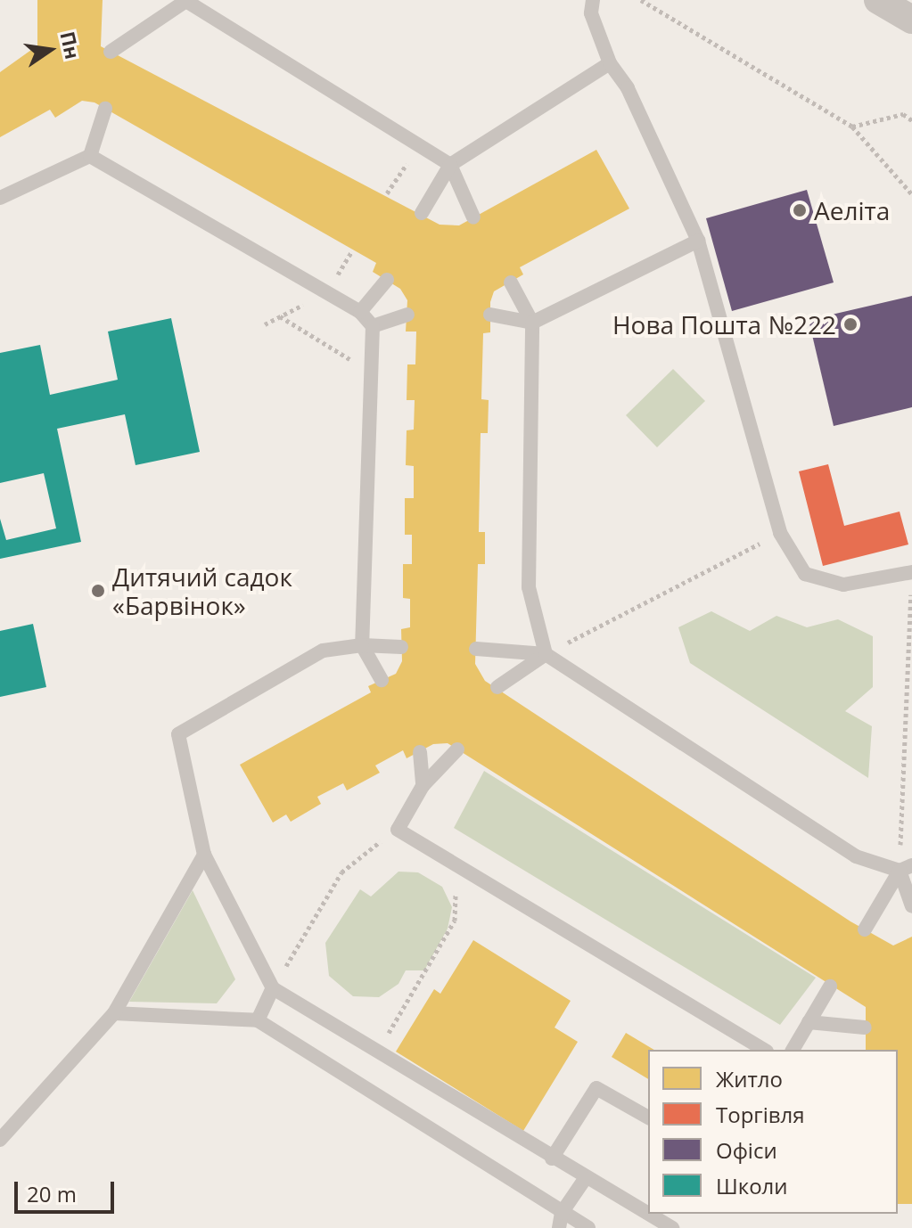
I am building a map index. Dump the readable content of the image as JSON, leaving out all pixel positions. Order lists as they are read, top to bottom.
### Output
{
  "places": ["Аеліта", "Нова Пошта №222", "Дитячий садок «Барвінок»"],
  "legend": [
    "Житло",
    "Торгівля",
    "Офіси",
    "Школи"
  ],
  "scale_bar": "20 m",
  "north": "right"
}
